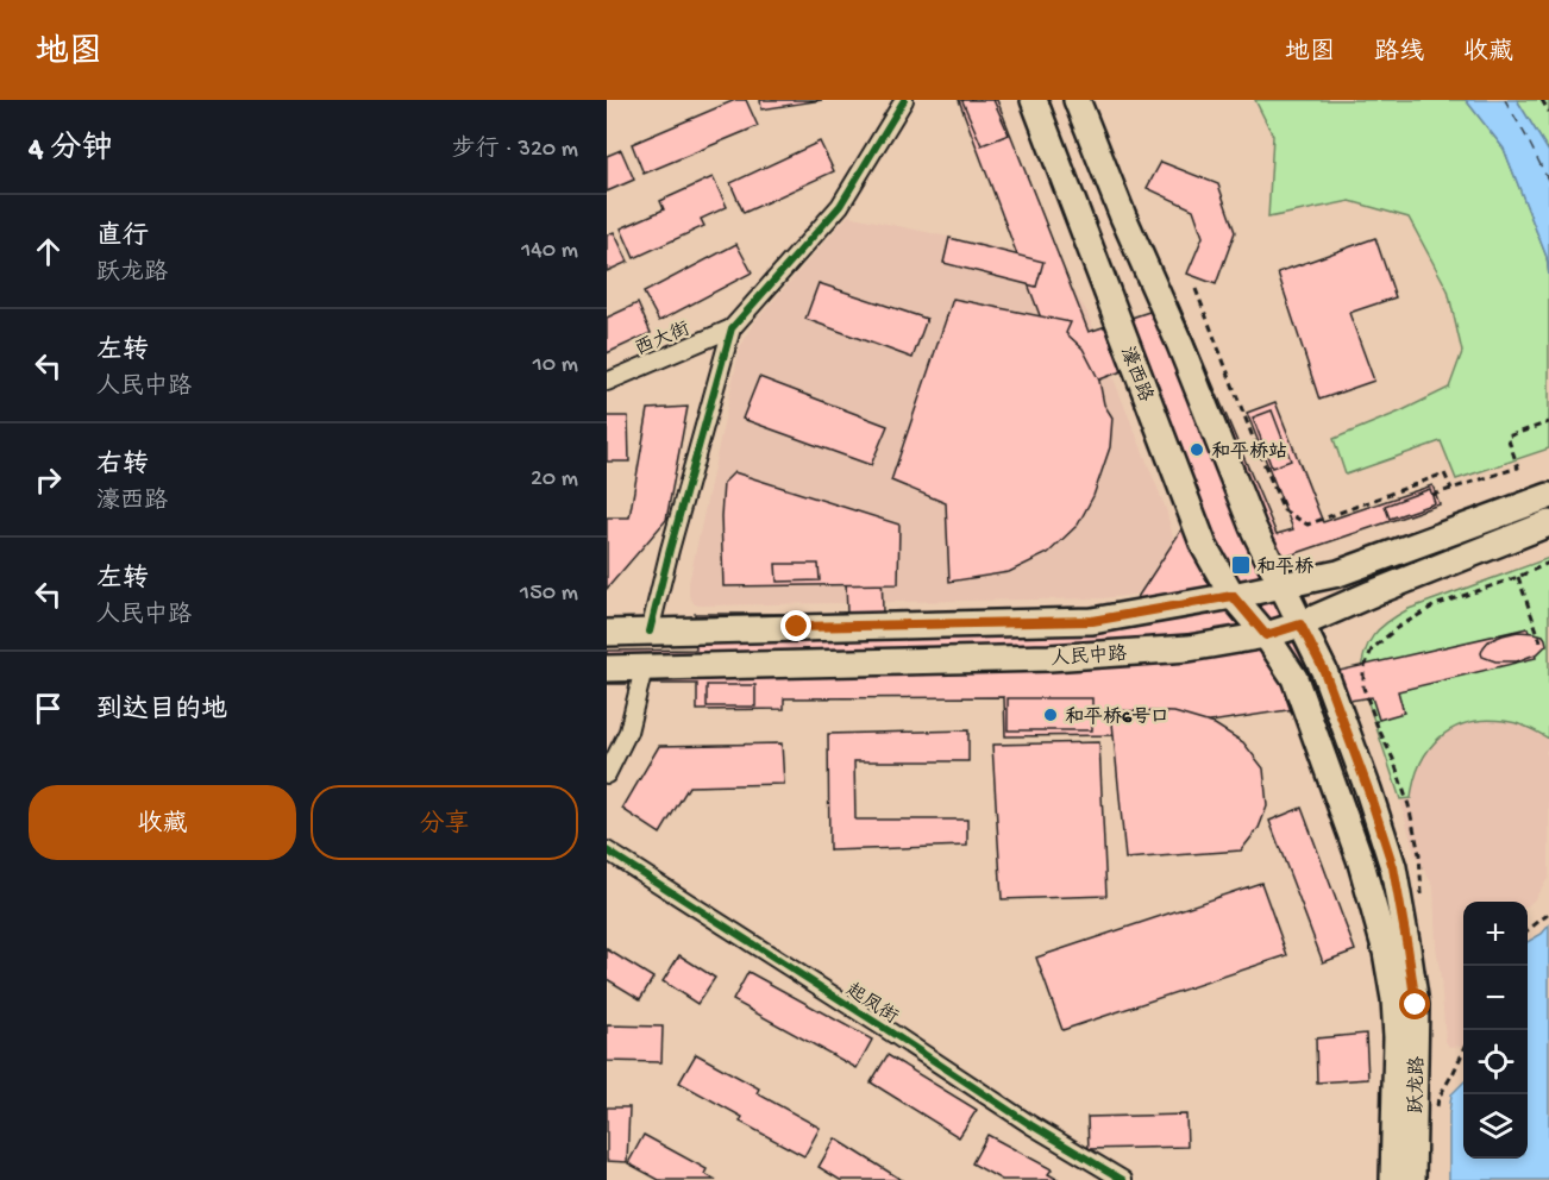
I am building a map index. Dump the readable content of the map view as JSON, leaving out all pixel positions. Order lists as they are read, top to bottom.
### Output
{
  "streets": {
    "main road": ["濠西路", "人民中路", "跃龙路"],
    "street": ["西大街", "起凤街"]
  },
  "crossings": [
    ["濠西路", "人民中路"],
    ["濠西路", "跃龙路"],
    ["人民中路", "跃龙路"]
  ],
  "places": {
    "other": ["和平桥站", "和平桥6号口"],
    "transit": ["和平桥"]
  },
  "page": {
    "header": "地图",
    "nav": ["地图", "路线", "收藏"],
    "heading": ["4 分钟", "步行 · 320 m"],
    "list": [
      ["直行", "跃龙路", "140 m"],
      ["左转", "人民中路", "10 m"],
      ["右转", "濠西路", "20 m"],
      ["左转", "人民中路", "150 m"],
      "到达目的地"
    ],
    "buttons": ["收藏", "分享"],
    "map_buttons": ["+", "−"]
  }
}
